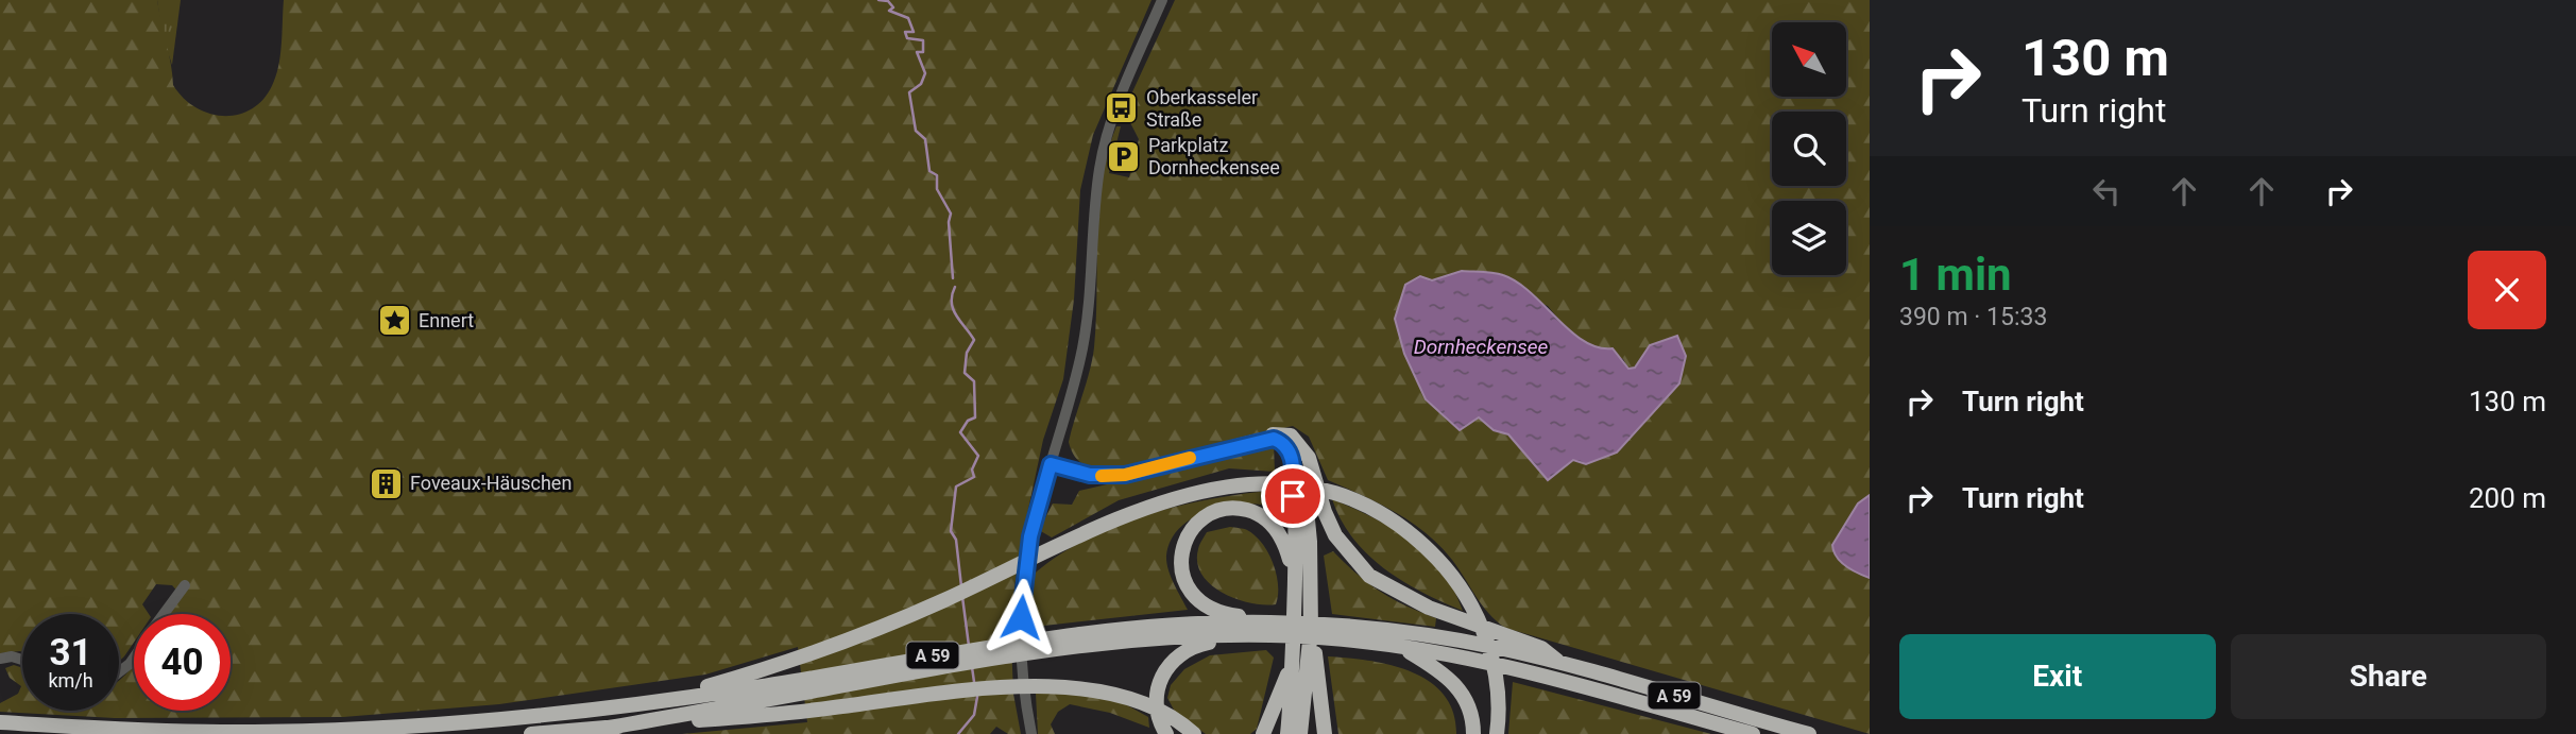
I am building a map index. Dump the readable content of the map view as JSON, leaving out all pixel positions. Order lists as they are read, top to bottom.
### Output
{
  "streets": {
    "highway": ["A 59"]
  },
  "water": ["Dornheckensee"],
  "places": {
    "bus stop": ["Oberkasseler Straße"],
    "parking": ["Parkplatz Dornheckensee"],
    "place": ["Ennert"],
    "building": ["Foveaux-Häuschen"]
  },
  "north": "top left",
  "page": {
    "turn": ["130 m", "Turn right"],
    "heading": ["1 min", "390 m · 15:33"],
    "list": [
      {
        "name": "Turn right",
        "value": "130 m"
      },
      {
        "name": "Turn right",
        "value": "200 m"
      }
    ],
    "speed": "31 km/h",
    "limit": "40",
    "buttons": ["Exit", "Share"]
  }
}
